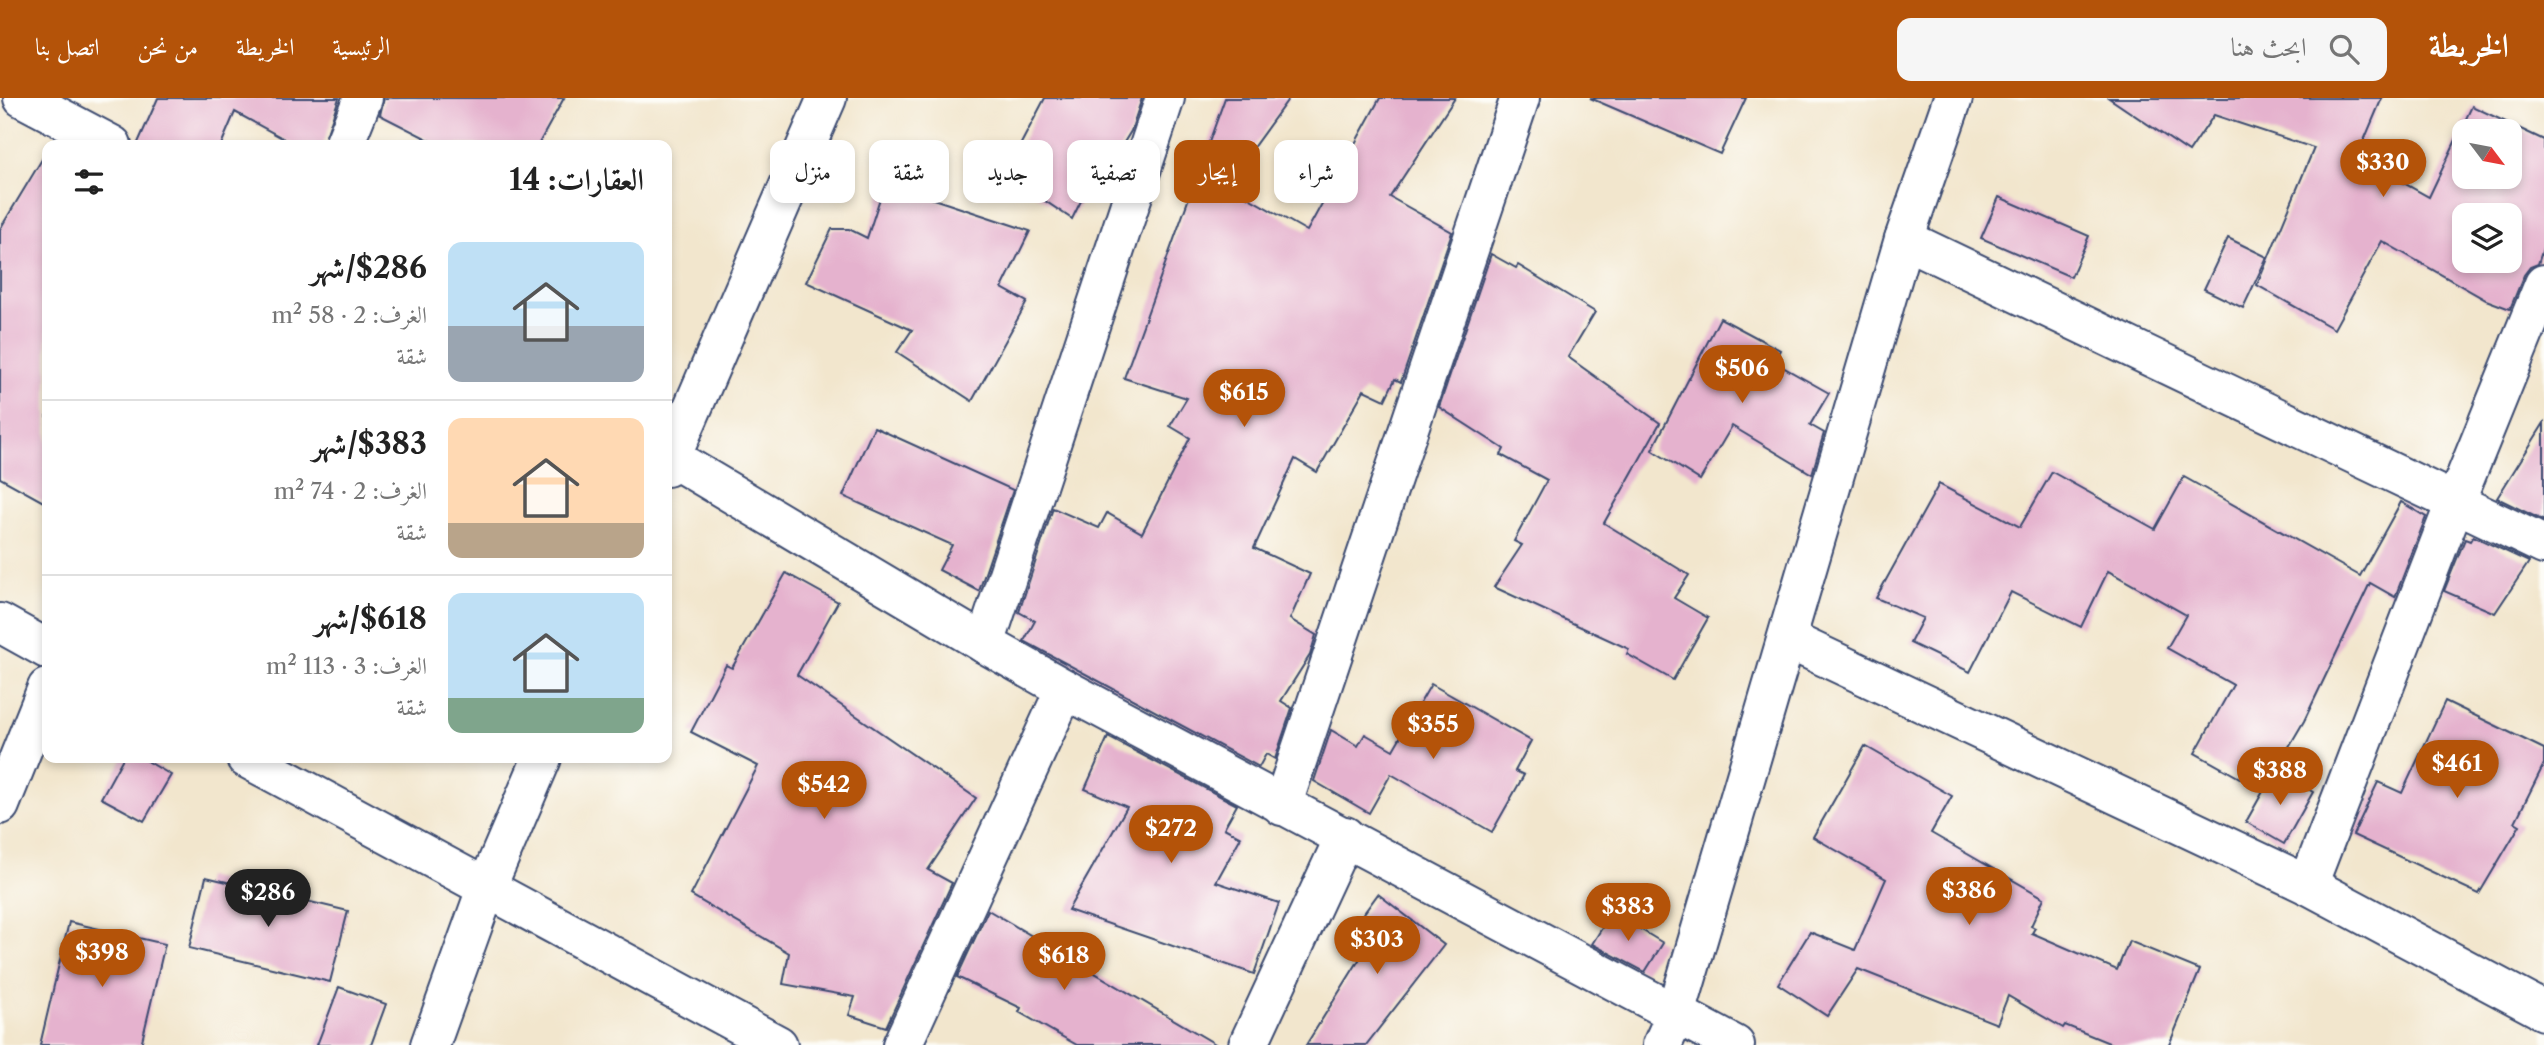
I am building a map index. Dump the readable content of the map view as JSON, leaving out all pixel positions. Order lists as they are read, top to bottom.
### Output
{
  "north": "bottom right",
  "page": {
    "header": "الخريطة",
    "search": "ابحث هنا",
    "nav": [
      "الرئيسية",
      "الخريطة",
      "من نحن",
      "اتصل بنا"
    ],
    "price": [
      "$330",
      "$506",
      "$615",
      "$355",
      "$461",
      "$388",
      "$542",
      "$272",
      "$386",
      "$286",
      "$383",
      "$303",
      "$398",
      "$618"
    ],
    "chip": [
      "شراء",
      "إيجار",
      "تصفية",
      "جديد",
      "شقة",
      "منزل"
    ],
    "heading": "العقارات: 14",
    "list": [
      {
        "name": "$286/شهر",
        "note": "الغرف: 2 · 58 m² · شقة"
      },
      {
        "name": "$383/شهر",
        "note": "الغرف: 2 · 74 m² · شقة"
      },
      {
        "name": "$618/شهر",
        "note": "الغرف: 3 · 113 m² · شقة"
      }
    ]
  }
}
